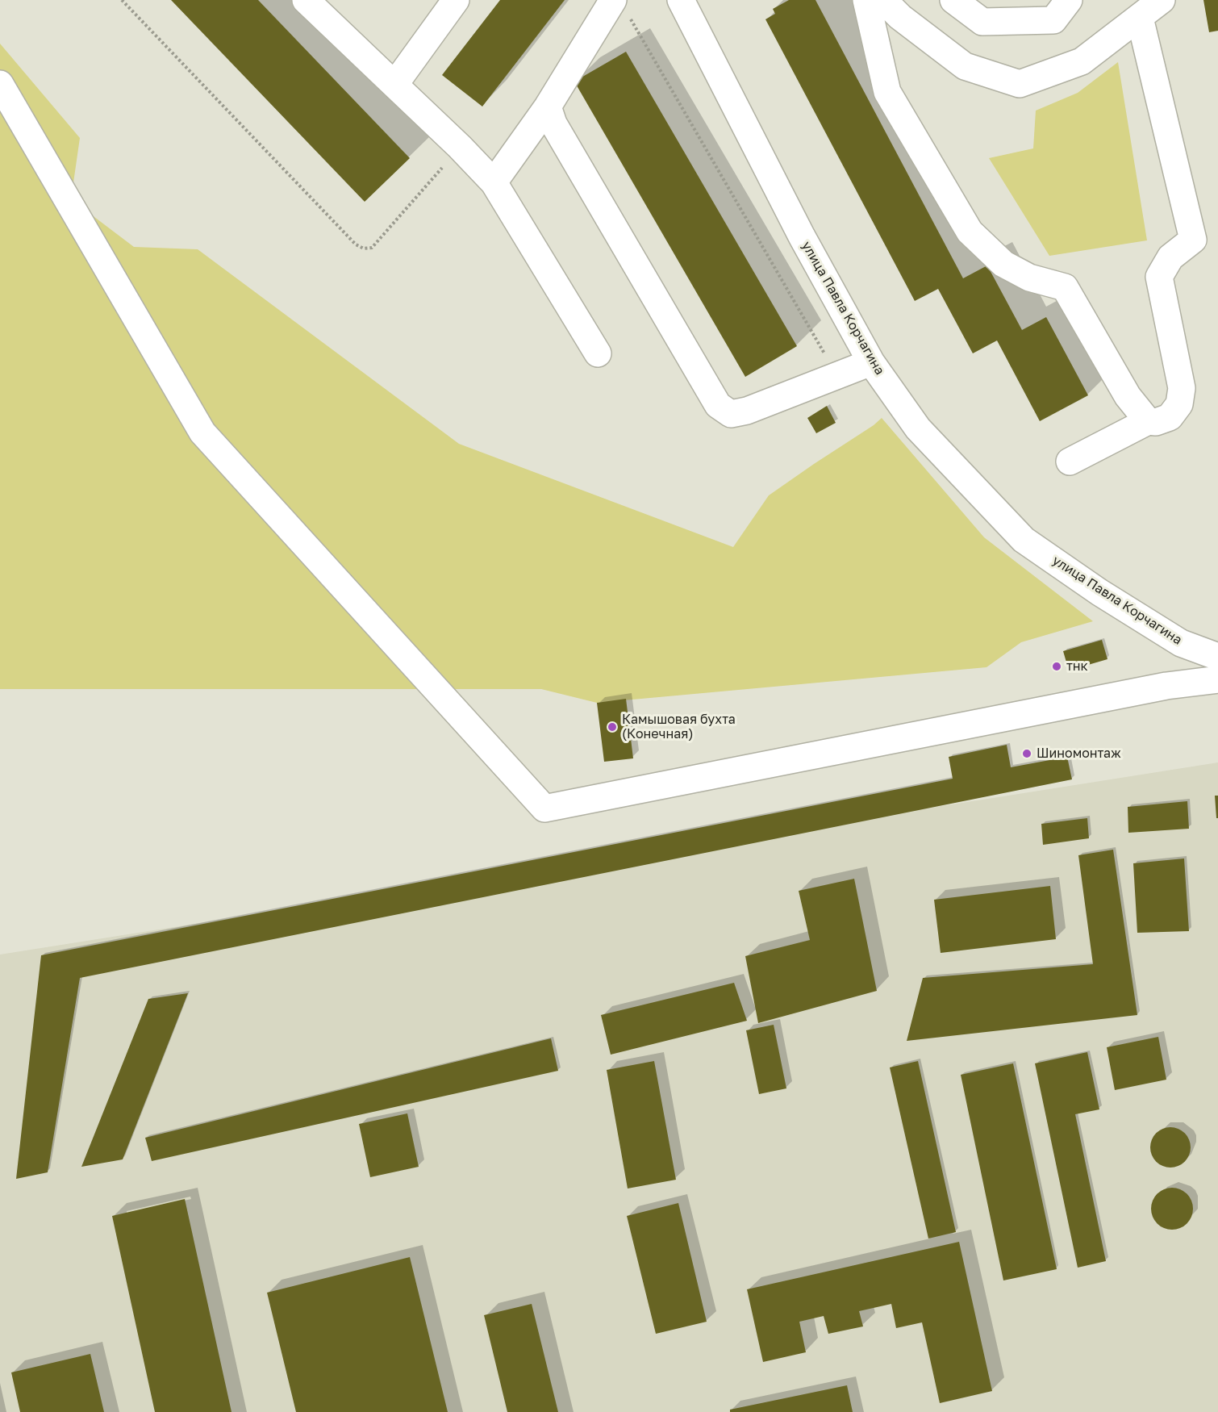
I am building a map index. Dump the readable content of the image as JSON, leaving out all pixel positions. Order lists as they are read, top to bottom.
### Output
{
  "streets": {
    "street": ["улица Павла Корчагина"]
  },
  "places": ["тнк", "Камышовая бухта (Конечная)", "Шиномонтаж"]
}
